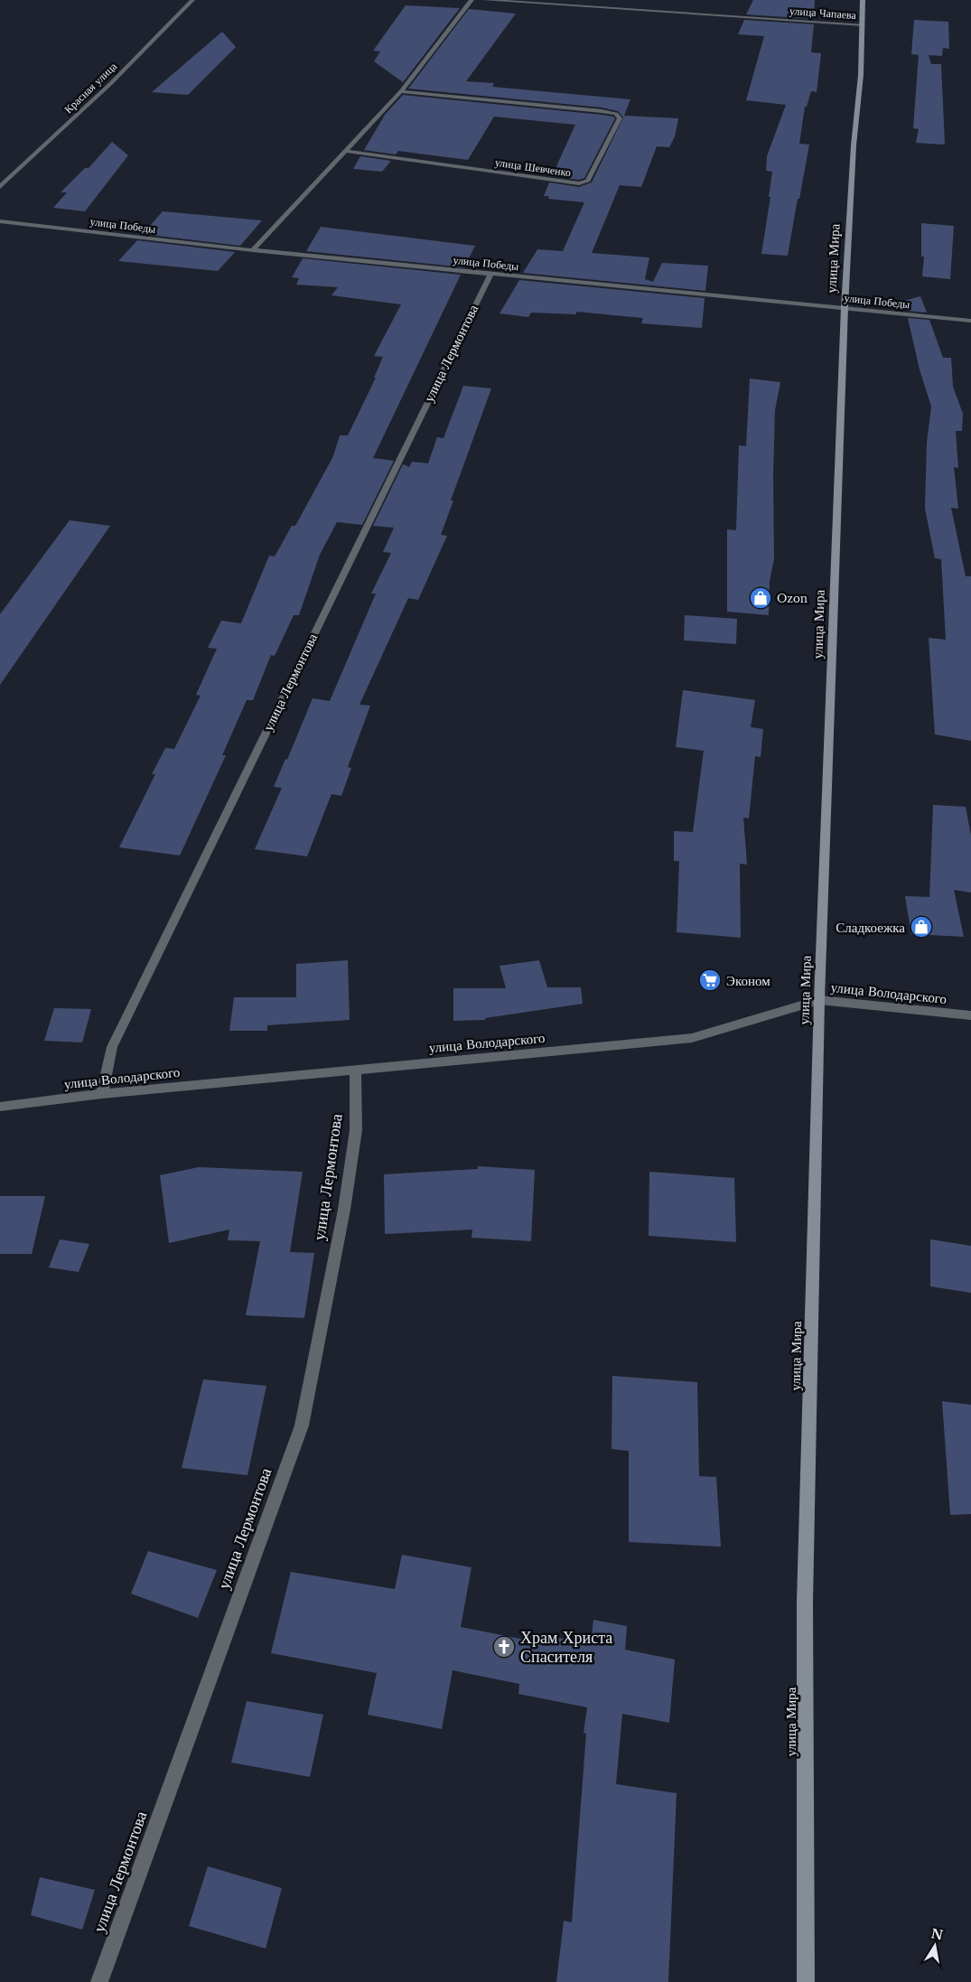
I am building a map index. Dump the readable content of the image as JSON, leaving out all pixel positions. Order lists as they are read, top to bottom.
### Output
{
  "streets": {
    "main road": ["улица Мира"],
    "street": [
      "улица Чапаева",
      "Красная улица",
      "улица Шевченко",
      "улица Победы",
      "улица Лермонтова",
      "улица Володарского"
    ]
  },
  "crossings": [
    ["улица Чапаева", "улица Мира"],
    ["улица Победы", "улица Мира"],
    ["улица Победы", "улица Лермонтова"],
    ["улица Мира", "улица Володарского"],
    ["улица Лермонтова", "улица Володарского"]
  ],
  "places": {
    "shop": ["Ozon", "Сладкоежка"],
    "supermarket": ["Эконом"],
    "church": ["Храм Христа Спасителя"]
  },
  "north": "top"
}
